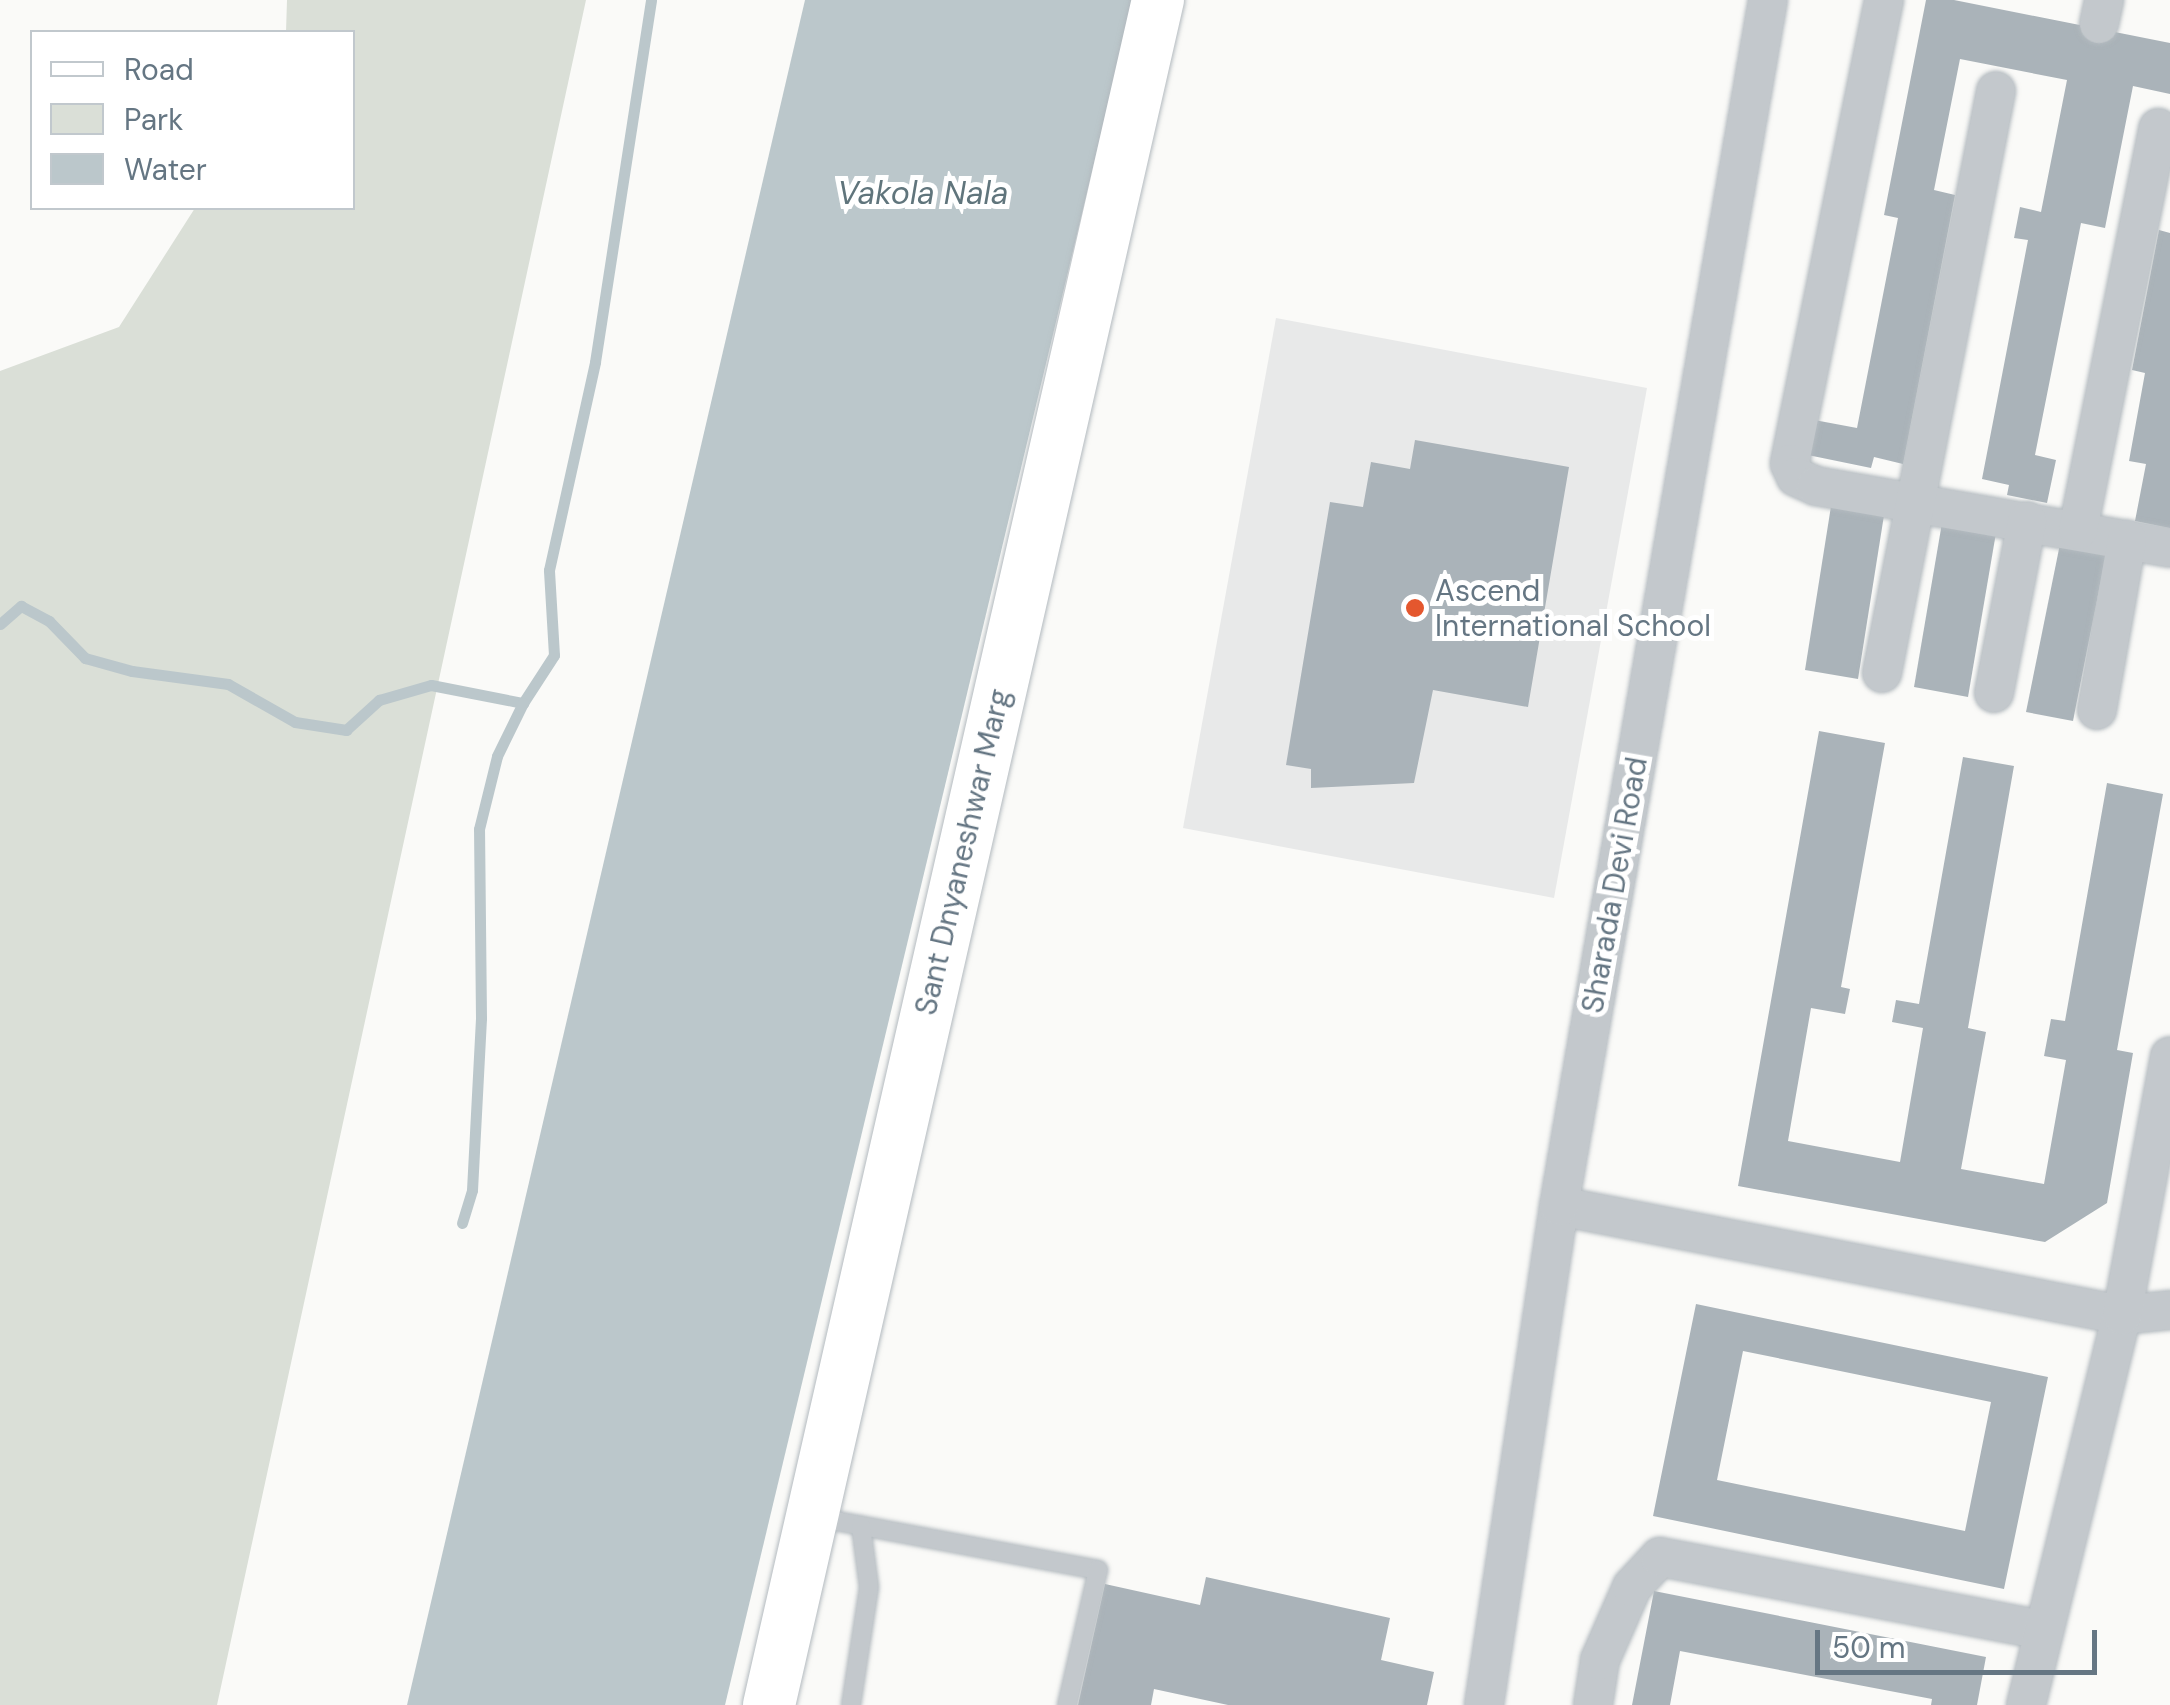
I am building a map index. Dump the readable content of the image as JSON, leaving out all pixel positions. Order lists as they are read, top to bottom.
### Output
{
  "streets": {
    "street": ["Sant Dnyaneshwar Marg", "Sharada Devi Road"]
  },
  "water": ["Vakola Nala"],
  "places": ["Ascend International School"],
  "legend": ["Road", "Park", "Water"],
  "scale_bar": "50 m"
}
